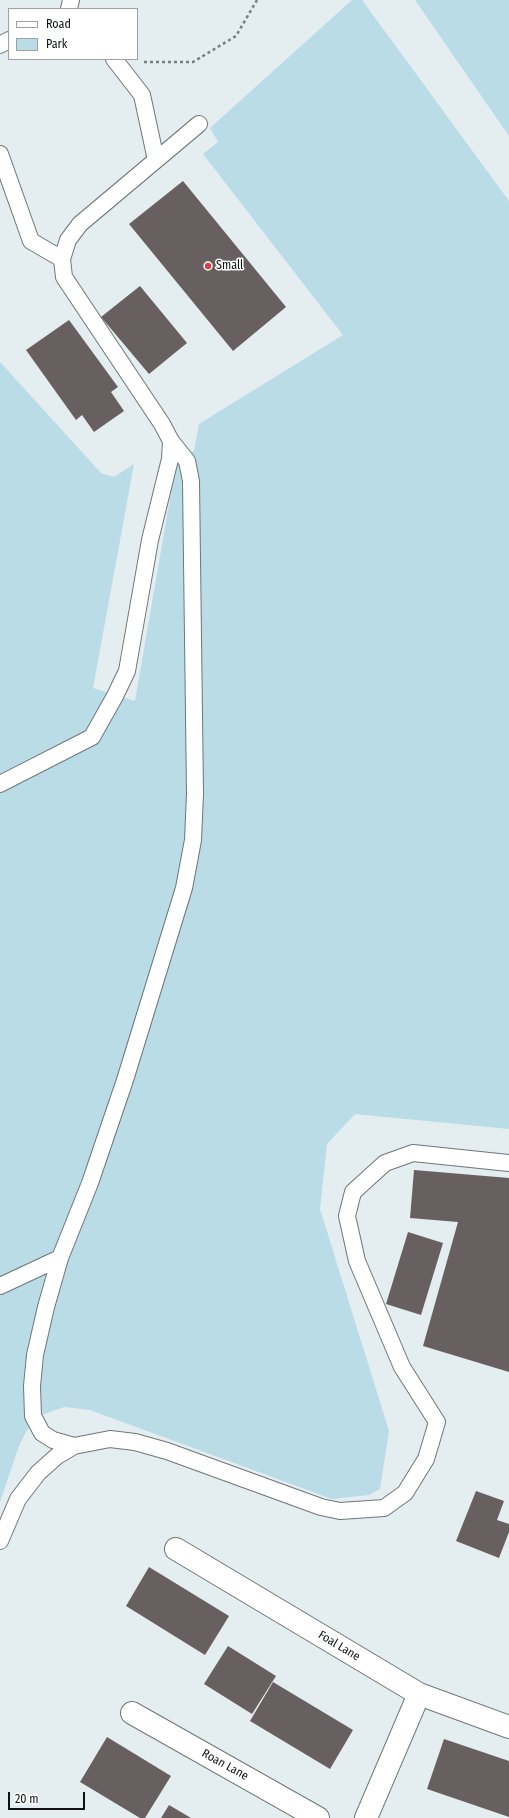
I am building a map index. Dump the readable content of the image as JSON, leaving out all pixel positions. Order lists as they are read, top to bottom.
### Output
{
  "streets": {
    "street": ["Foal Lane", "Roan Lane"]
  },
  "places": ["Small"],
  "legend": ["Road", "Park"],
  "scale_bar": "20 m"
}
